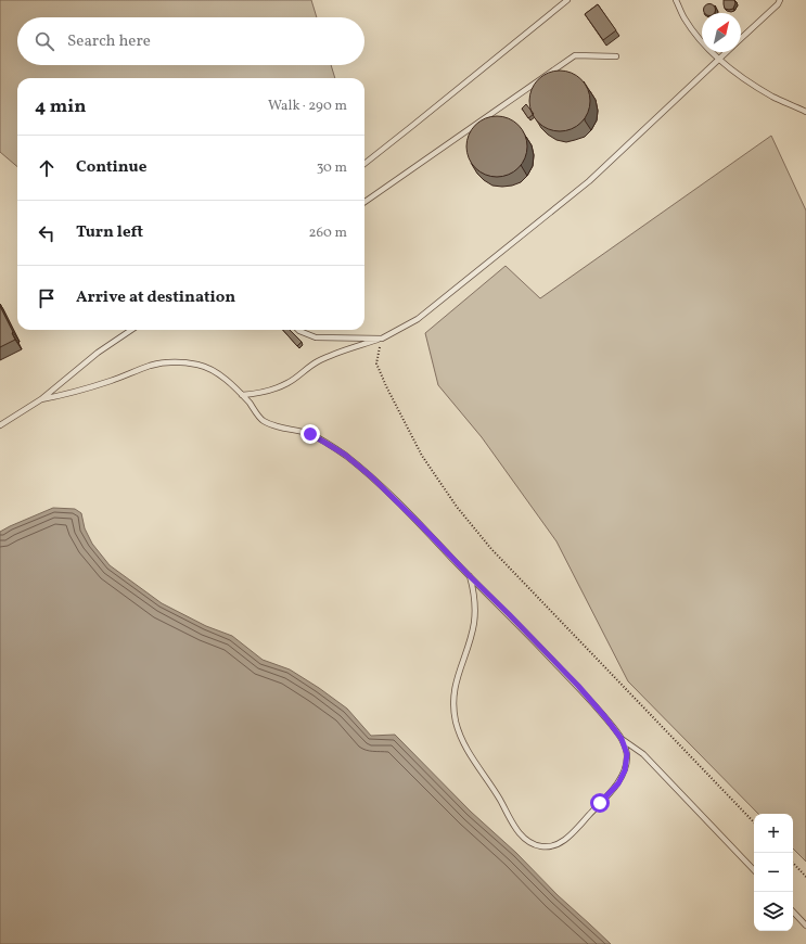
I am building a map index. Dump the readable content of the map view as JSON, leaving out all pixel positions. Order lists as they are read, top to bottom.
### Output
{
  "north": "top right",
  "page": {
    "search": "Search here",
    "heading": ["4 min", "Walk · 290 m"],
    "list": [
      ["Continue", "30 m"],
      ["Turn left", "260 m"],
      "Arrive at destination"
    ],
    "map_buttons": ["+", "−"]
  }
}
